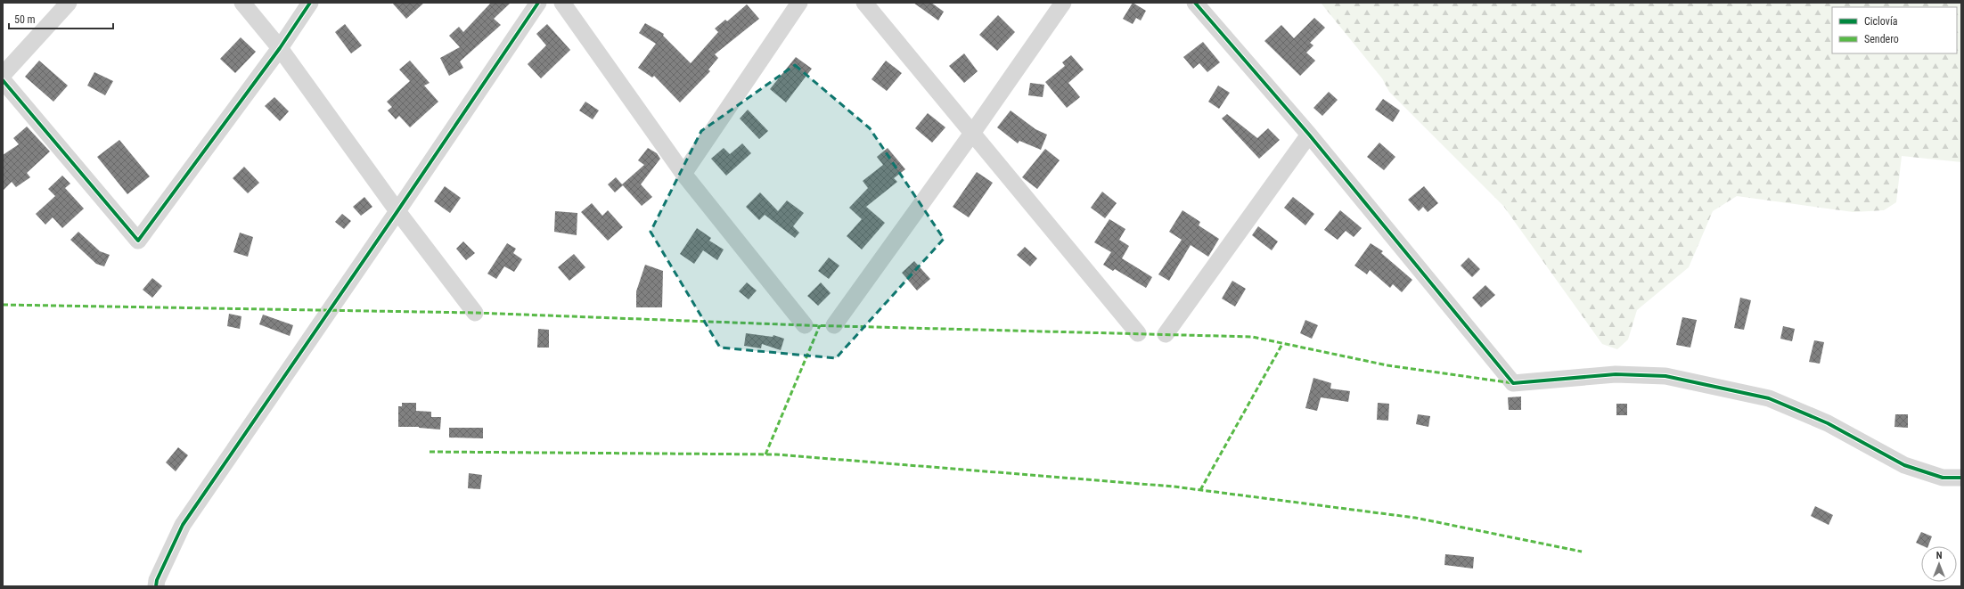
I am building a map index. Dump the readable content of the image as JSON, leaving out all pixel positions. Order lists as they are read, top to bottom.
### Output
{
  "legend": ["Ciclovía", "Sendero"],
  "scale_bar": "50 m",
  "north": "top"
}
